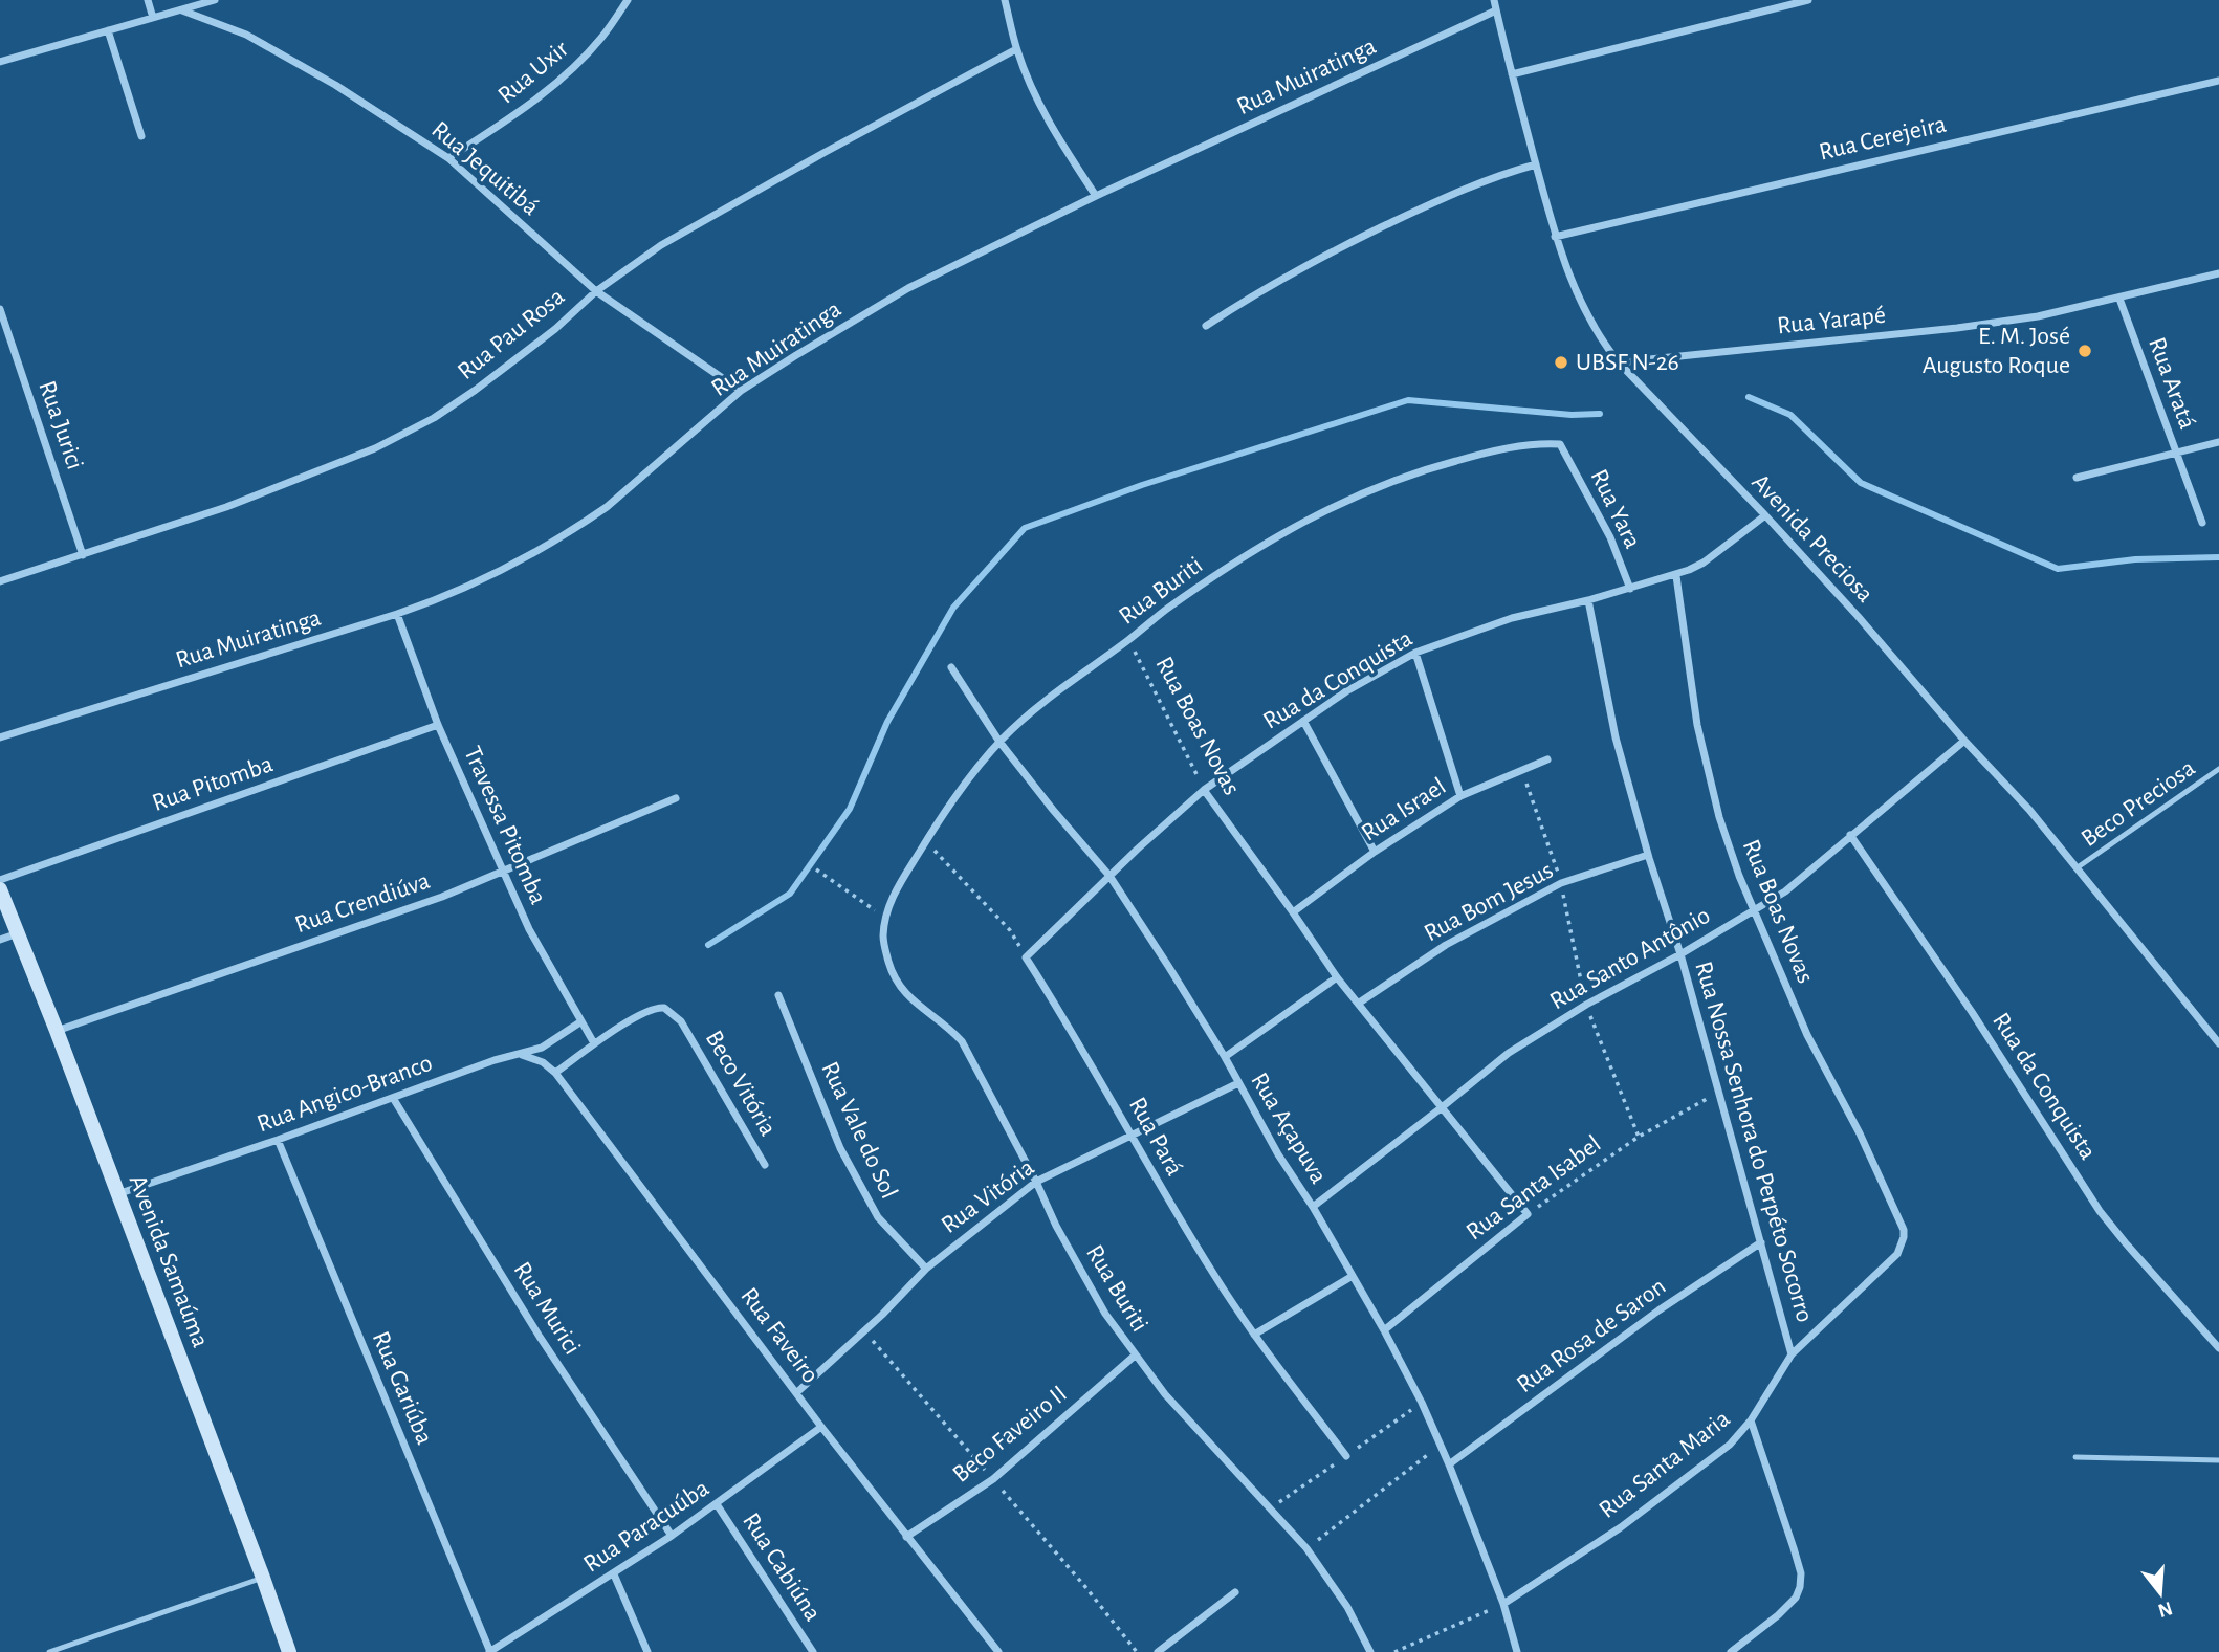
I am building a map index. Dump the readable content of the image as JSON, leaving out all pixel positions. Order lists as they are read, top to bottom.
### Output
{
  "streets": {
    "street": [
      "Rua Uxir",
      "Rua Muiratinga",
      "Rua Cerejeira",
      "Rua Jequitibá",
      "Rua Yarapé",
      "Rua Pau Rosa",
      "Rua Aratá",
      "Rua Jurici",
      "Rua Yara",
      "Avenida Preciosa",
      "Rua Buriti",
      "Rua da Conquista",
      "Rua Boas Novas",
      "Rua Pitomba",
      "Rua Israel",
      "Travessa Pitomba",
      "Rua Bom Jesus",
      "Rua Crendiúva",
      "Rua Santo Antônio",
      "Beco Vitória",
      "Rua Angico-Branco",
      "Rua Açapuva",
      "Rua Vale do Sol",
      "Rua Pará",
      "Rua Nossa Senhora do Perpéto Socorro",
      "Rua Santa Isabel",
      "Rua Vitória",
      "Avenida Samaúma",
      "Rua Murici",
      "Rua Faveiro",
      "Rua Rosa de Saron",
      "Rua Gariúba",
      "Beco Faveiro II",
      "Rua Santa Maria",
      "Rua Paracuúba",
      "Rua Cabiúna"
    ],
    "lane": ["Beco Preciosa"]
  },
  "crossings": [
    ["Rua Uxir", "Rua Jequitibá"],
    ["Rua Muiratinga", "Rua Jequitibá"],
    ["Rua Muiratinga", "Avenida Preciosa"],
    ["Rua Muiratinga", "Travessa Pitomba"],
    ["Rua Cerejeira", "Avenida Preciosa"],
    ["Rua Jequitibá", "Rua Pau Rosa"],
    ["Rua Yarapé", "Rua Aratá"],
    ["Rua Yarapé", "Avenida Preciosa"],
    ["Rua Pau Rosa", "Rua Jurici"],
    ["Rua Yara", "Rua Buriti"],
    ["Rua Yara", "Rua da Conquista"],
    ["Avenida Preciosa", "Rua da Conquista"],
    ["Avenida Preciosa", "Beco Preciosa"],
    ["Avenida Preciosa", "Rua Santo Antônio"],
    ["Rua Buriti", "Rua Boas Novas"],
    ["Rua Buriti", "Rua Açapuva"],
    ["Rua Buriti", "Rua Vitória"],
    ["Rua Buriti", "Beco Faveiro II"],
    ["Rua da Conquista", "Rua Boas Novas"],
    ["Rua da Conquista", "Rua Santo Antônio"],
    ["Rua da Conquista", "Rua Açapuva"],
    ["Rua da Conquista", "Rua Pará"],
    ["Rua da Conquista", "Rua Nossa Senhora do Perpéto Socorro"],
    ["Rua Boas Novas", "Rua Israel"],
    ["Rua Boas Novas", "Rua Bom Jesus"],
    ["Rua Boas Novas", "Rua Santo Antônio"],
    ["Rua Boas Novas", "Rua Santa Isabel"],
    ["Rua Boas Novas", "Rua Santa Maria"],
    ["Rua Pitomba", "Travessa Pitomba"],
    ["Travessa Pitomba", "Rua Crendiúva"],
    ["Travessa Pitomba", "Beco Vitória"],
    ["Travessa Pitomba", "Rua Angico-Branco"],
    ["Rua Bom Jesus", "Rua Nossa Senhora do Perpéto Socorro"],
    ["Rua Crendiúva", "Avenida Samaúma"],
    ["Rua Santo Antônio", "Rua Açapuva"],
    ["Rua Santo Antônio", "Rua Nossa Senhora do Perpéto Socorro"],
    ["Rua Angico-Branco", "Avenida Samaúma"],
    ["Rua Angico-Branco", "Rua Murici"],
    ["Rua Angico-Branco", "Rua Faveiro"],
    ["Rua Angico-Branco", "Rua Gariúba"],
    ["Rua Açapuva", "Rua Santa Isabel"],
    ["Rua Açapuva", "Rua Vitória"],
    ["Rua Açapuva", "Rua Rosa de Saron"],
    ["Rua Açapuva", "Rua Santa Maria"],
    ["Rua Vale do Sol", "Rua Vitória"],
    ["Rua Pará", "Rua Vitória"],
    ["Rua Nossa Senhora do Perpéto Socorro", "Rua Santa Isabel"],
    ["Rua Nossa Senhora do Perpéto Socorro", "Rua Rosa de Saron"],
    ["Rua Nossa Senhora do Perpéto Socorro", "Rua Santa Maria"],
    ["Rua Vitória", "Rua Faveiro"],
    ["Rua Murici", "Rua Paracuúba"],
    ["Rua Faveiro", "Beco Faveiro II"],
    ["Rua Faveiro", "Rua Paracuúba"],
    ["Rua Gariúba", "Rua Paracuúba"],
    ["Rua Paracuúba", "Rua Cabiúna"]
  ],
  "places": ["E. M. José Augusto Roque", "UBSF N-26"],
  "north": "bottom"
}
